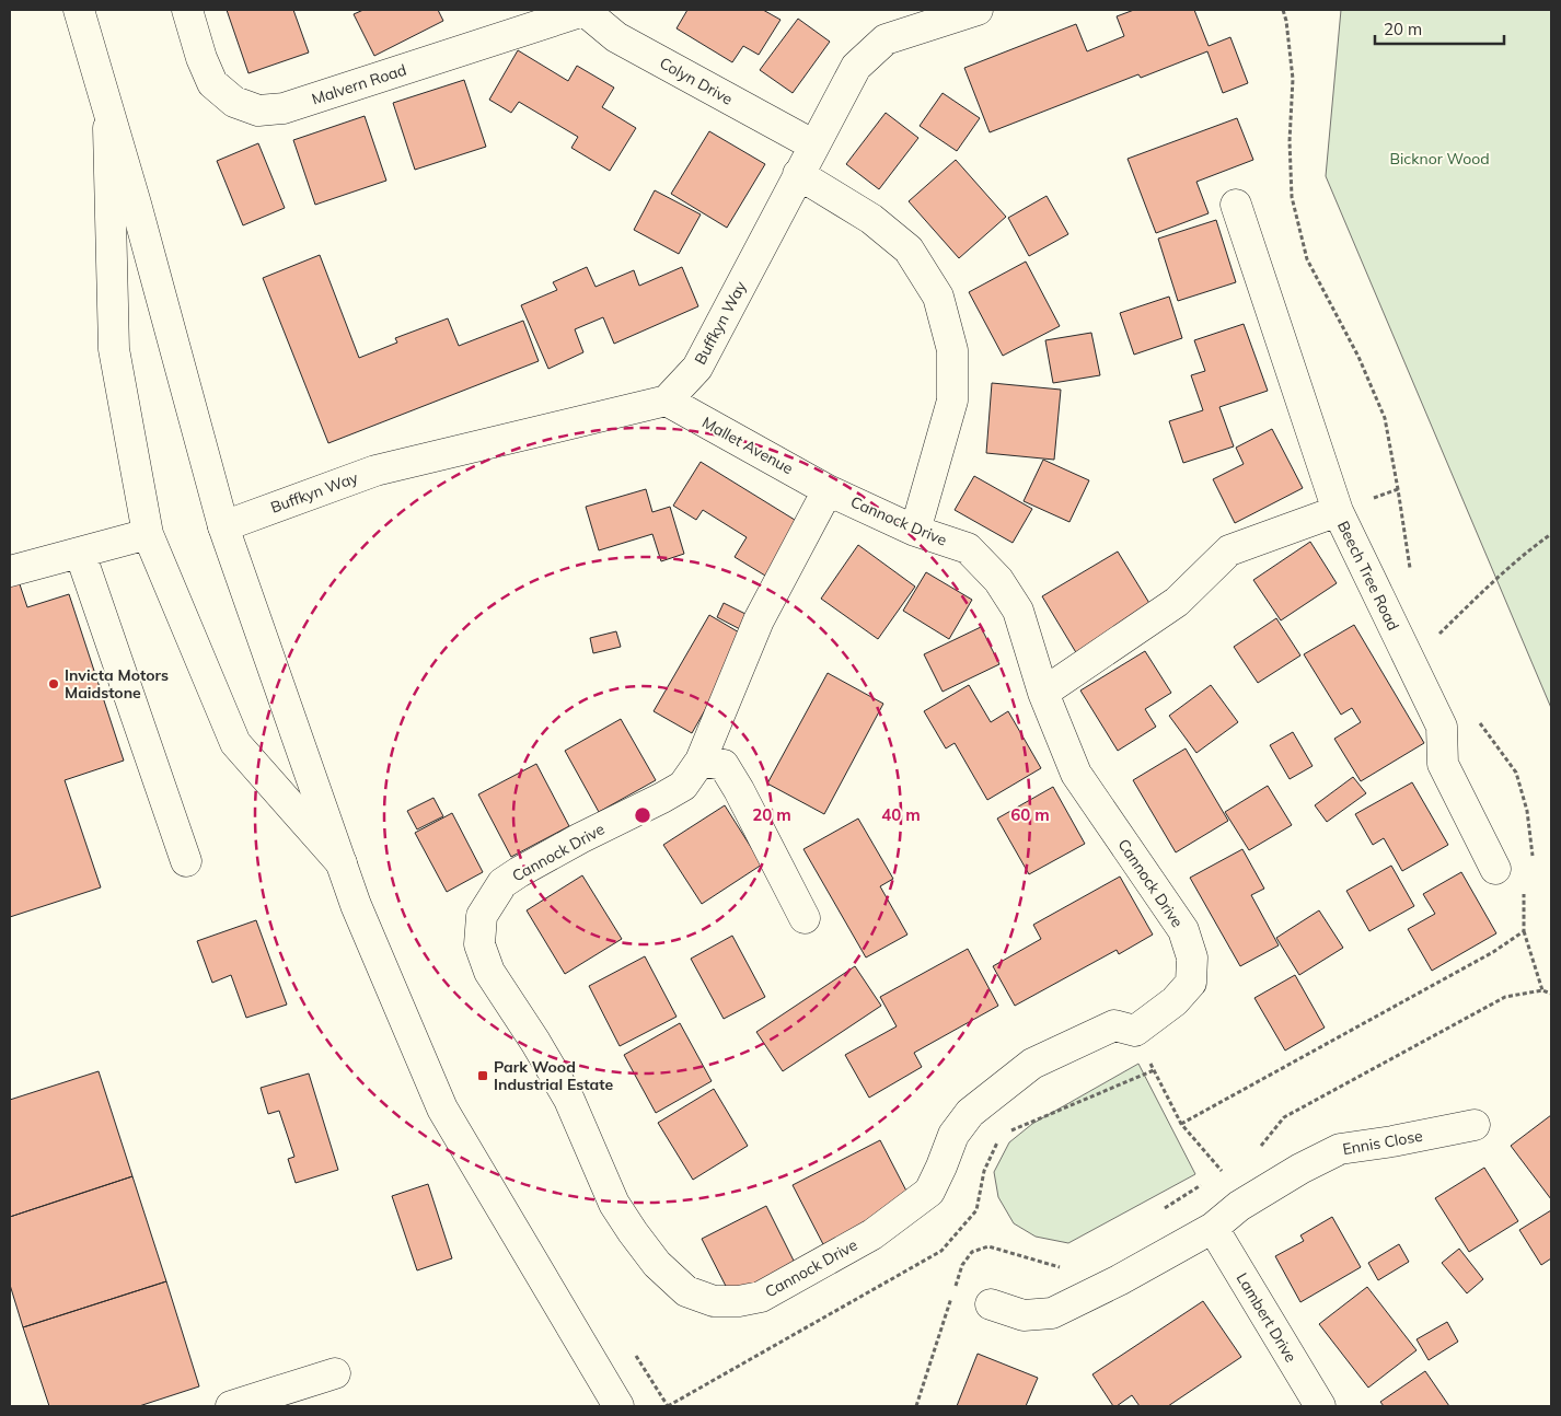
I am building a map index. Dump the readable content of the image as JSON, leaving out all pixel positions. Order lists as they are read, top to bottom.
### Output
{
  "streets": {
    "street": [
      "Colyn Drive",
      "Malvern Road",
      "Buffkyn Way",
      "Mallet Avenue",
      "Cannock Drive",
      "Beech Tree Road",
      "Ennis Close",
      "Lambert Drive"
    ]
  },
  "crossings": [
    ["Colyn Drive", "Malvern Road"],
    ["Colyn Drive", "Buffkyn Way"],
    ["Buffkyn Way", "Mallet Avenue"],
    ["Mallet Avenue", "Cannock Drive"],
    ["Cannock Drive", "Beech Tree Road"],
    ["Ennis Close", "Lambert Drive"]
  ],
  "parks": ["Bicknor Wood"],
  "places": {
    "other": ["Invicta Motors Maidstone"],
    "transit": ["Park Wood Industrial Estate"]
  },
  "scale_bar": "20 m",
  "rings": ["20 m", "40 m", "60 m"]
}
